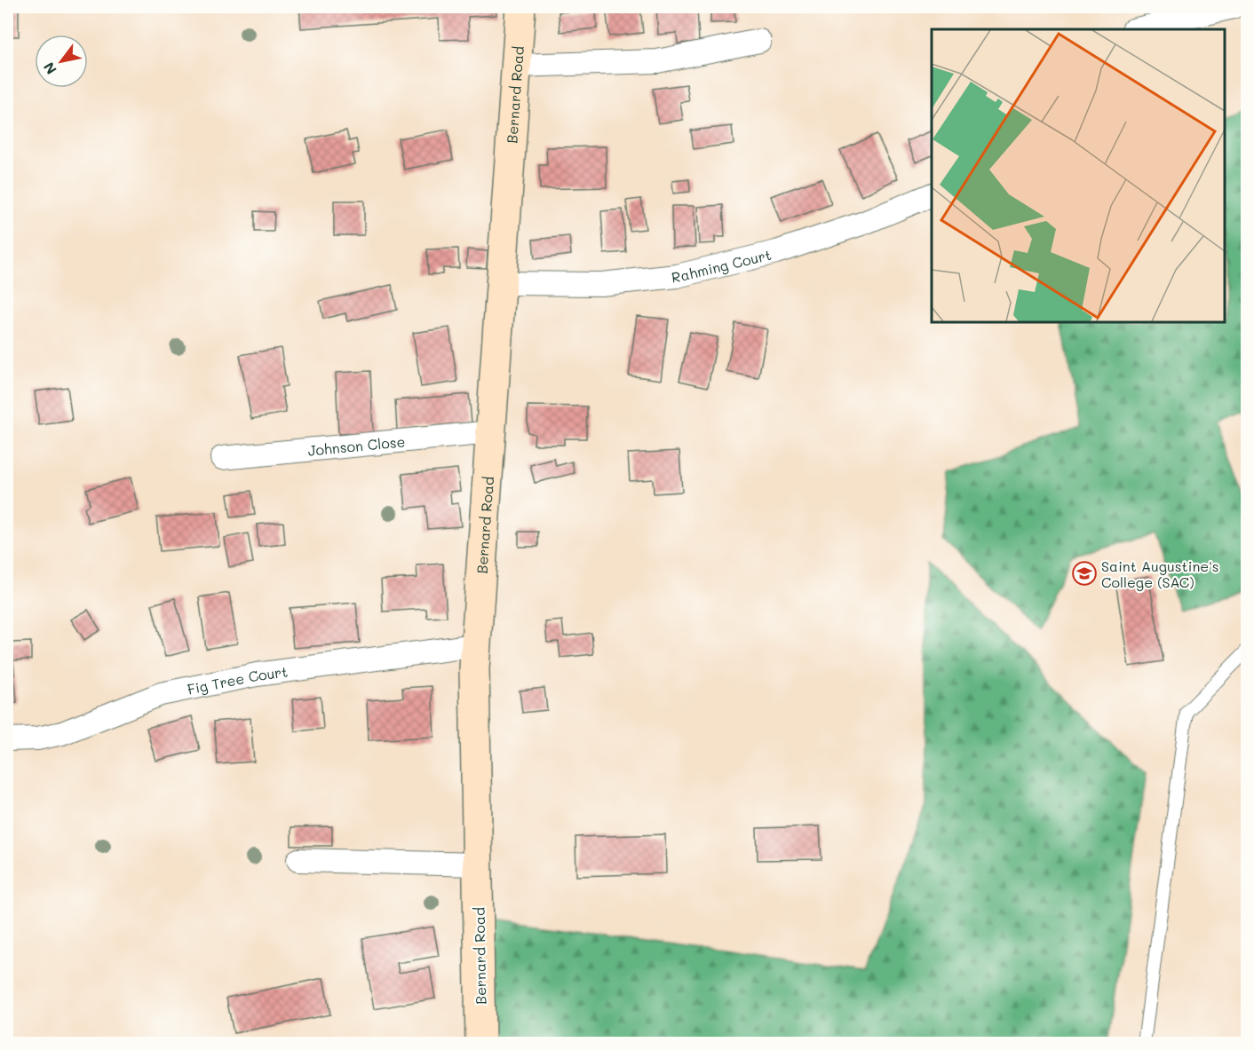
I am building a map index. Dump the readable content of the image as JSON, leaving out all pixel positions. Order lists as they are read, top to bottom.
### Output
{
  "streets": {
    "main road": ["Bernard Road"],
    "street": ["Rahming Court", "Johnson Close", "Fig Tree Court"]
  },
  "crossings": [
    ["Bernard Road", "Rahming Court"],
    ["Bernard Road", "Johnson Close"],
    ["Bernard Road", "Fig Tree Court"]
  ],
  "places": {
    "school or university": ["Saint Augustine's College (SAC)"]
  },
  "north": "bottom left"
}
